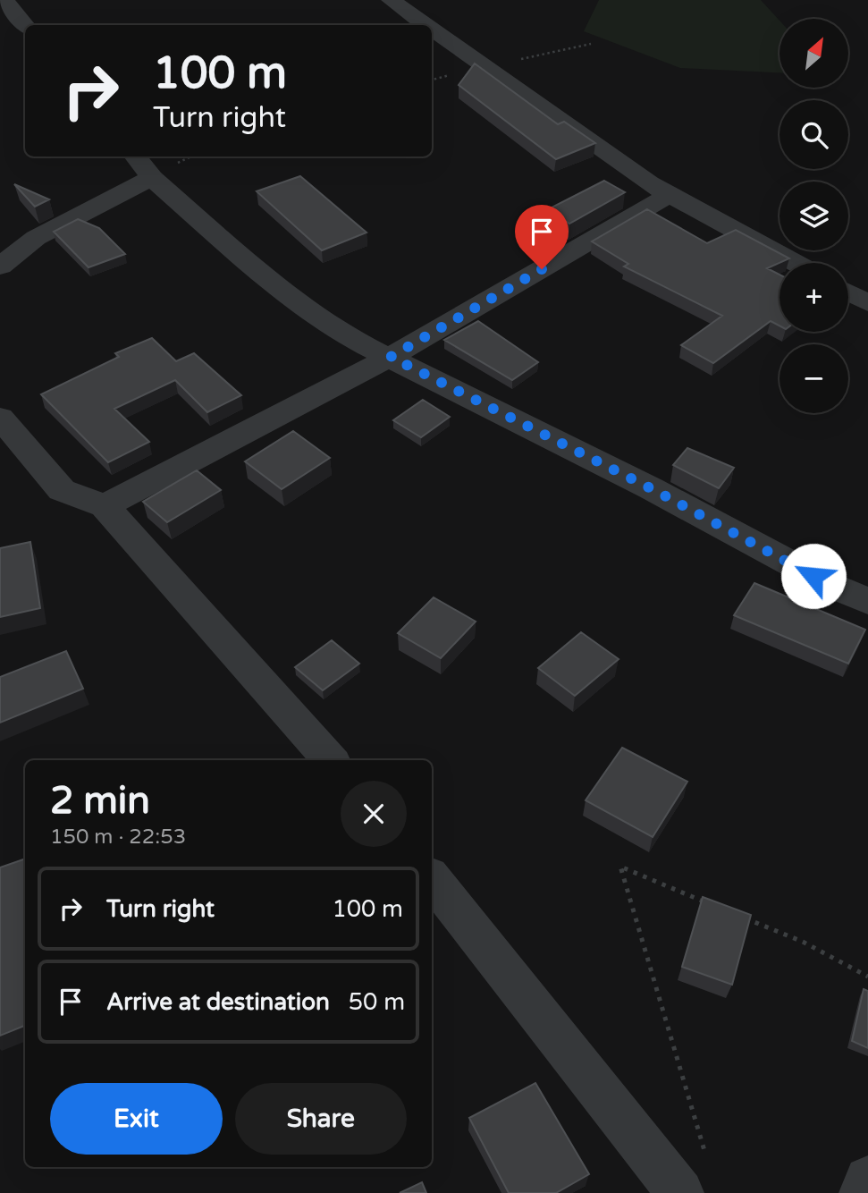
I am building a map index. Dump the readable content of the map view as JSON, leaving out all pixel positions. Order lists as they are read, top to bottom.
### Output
{
  "north": "top right",
  "page": {
    "map_buttons": ["+", "−"],
    "turn": ["100 m", "Turn right"],
    "heading": ["2 min", "150 m · 22:53"],
    "list": [
      {
        "name": "Turn right",
        "value": "100 m"
      },
      {
        "name": "Arrive at destination",
        "value": "50 m"
      }
    ],
    "buttons": ["Exit", "Share"]
  }
}
